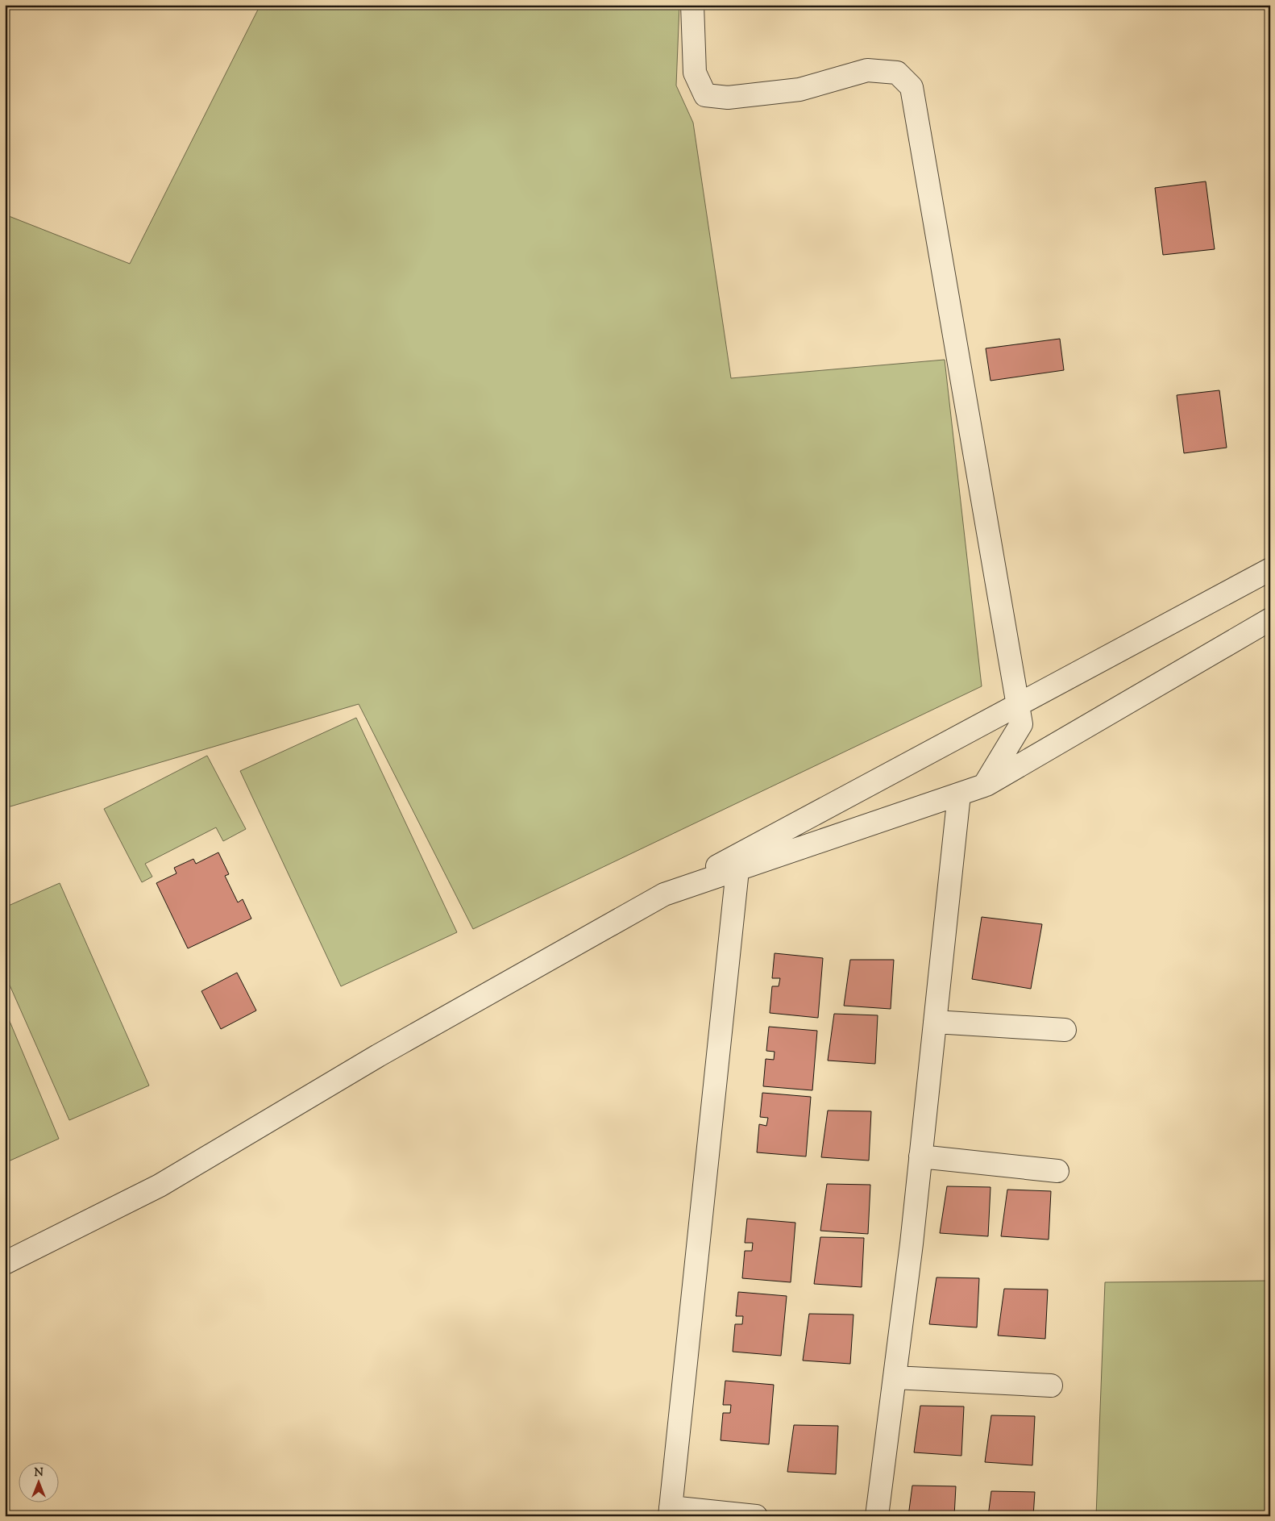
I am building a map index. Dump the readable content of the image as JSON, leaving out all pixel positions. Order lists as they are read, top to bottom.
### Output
{
  "north": "top"
}
